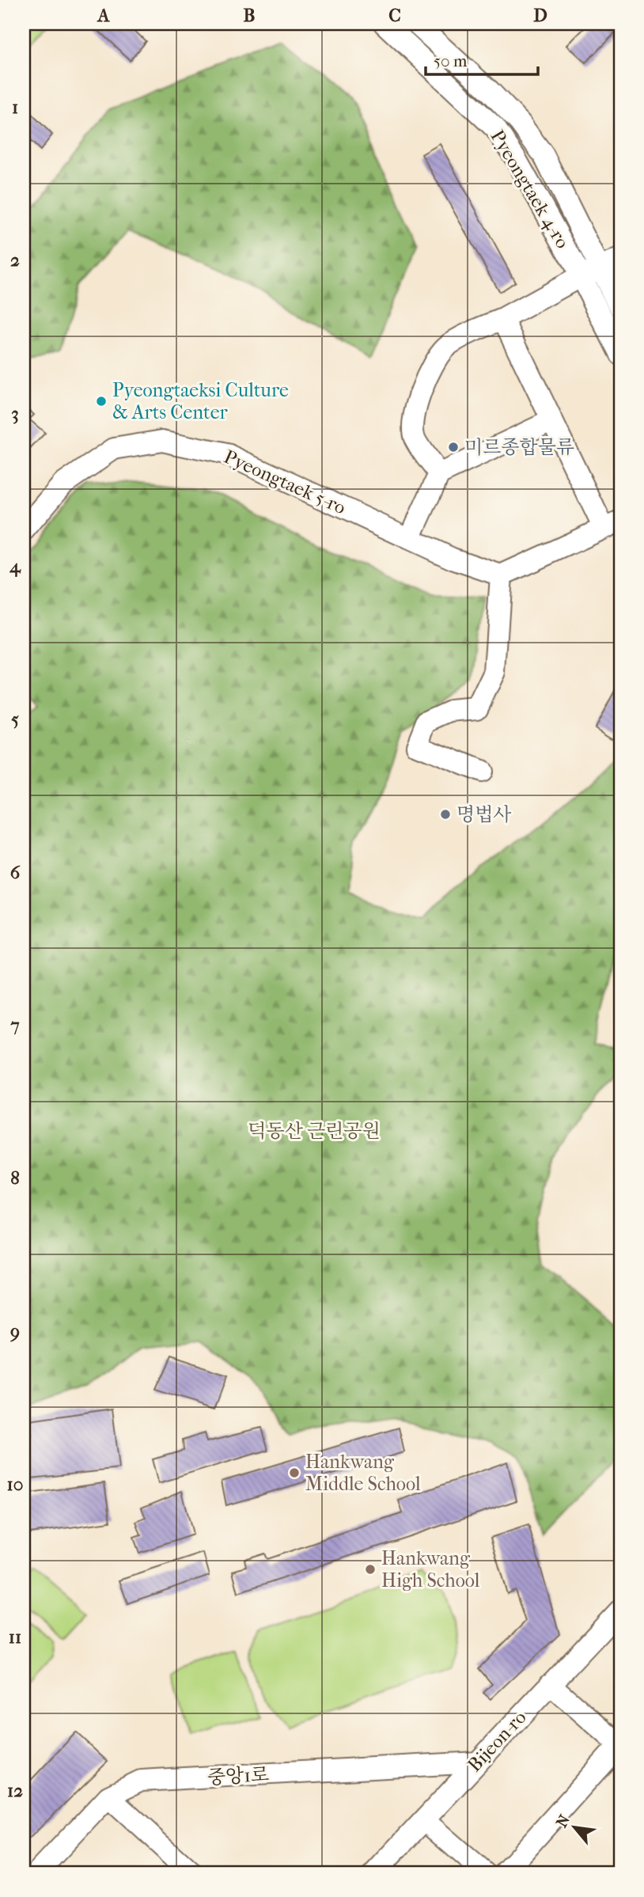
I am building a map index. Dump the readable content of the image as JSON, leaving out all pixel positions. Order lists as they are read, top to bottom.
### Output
{
  "streets": {
    "street": [
      "Pyeongtaek 4-ro",
      "Pyeongtaek 5-ro",
      "Bijeon-ro",
      "중앙1로"
    ]
  },
  "crossings": [
    ["Bijeon-ro", "중앙1로"]
  ],
  "parks": ["덕동산 근린공원"],
  "places": [
    "Pyeongtaeksi Culture & Arts Center",
    "미르종합물류",
    "명법사",
    "Hankwang Middle School",
    "Hankwang High School"
  ],
  "scale_bar": "50 m",
  "north": "top left",
  "grid": {
    "columns": [
      "A",
      "B",
      "C",
      "D"
    ],
    "rows": [
      "1",
      "2",
      "3",
      "4",
      "5",
      "6",
      "7",
      "8",
      "9",
      "10",
      "11",
      "12"
    ]
  }
}
